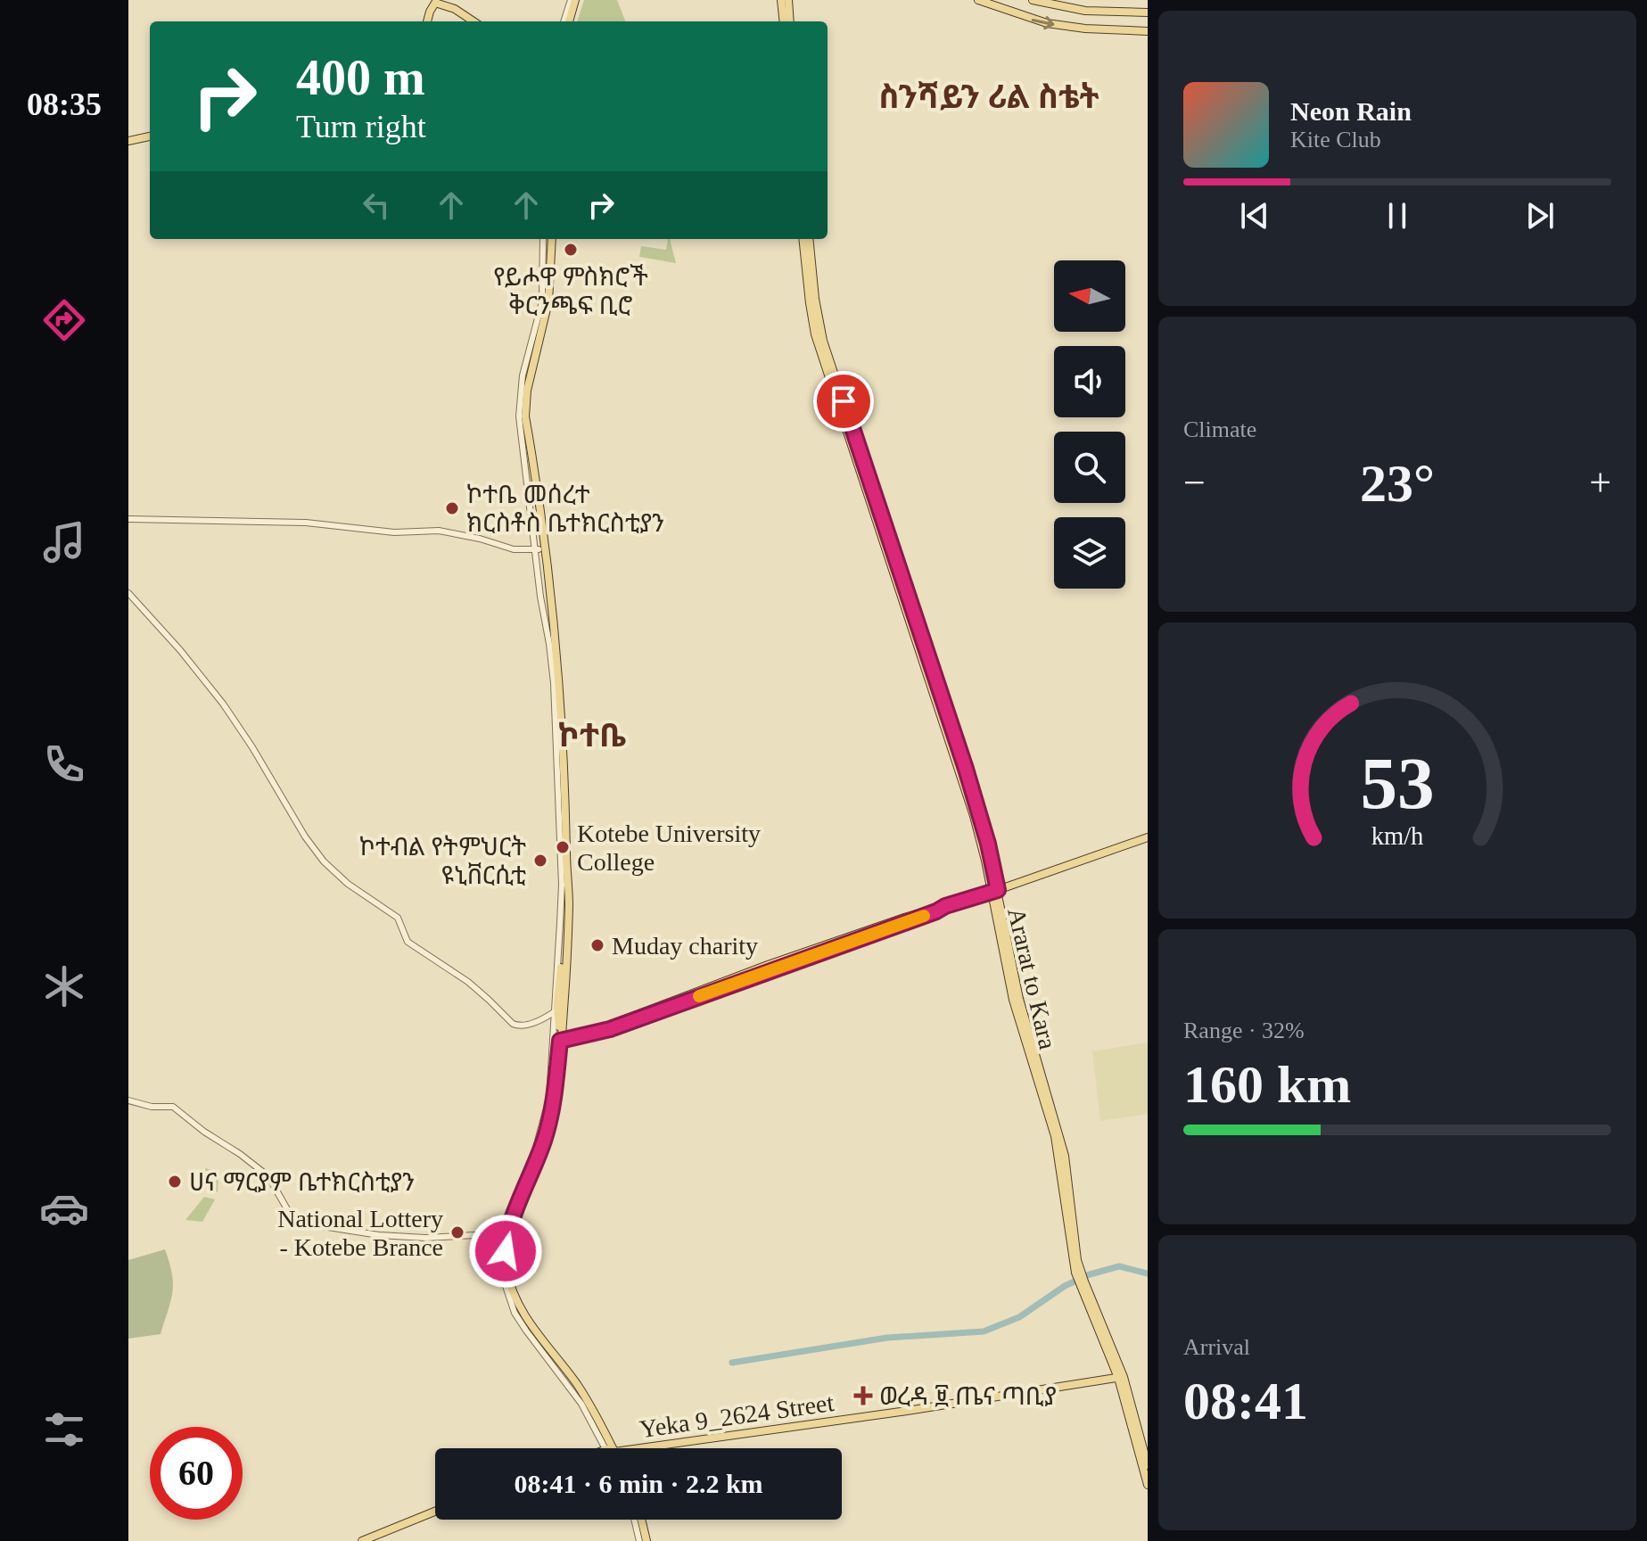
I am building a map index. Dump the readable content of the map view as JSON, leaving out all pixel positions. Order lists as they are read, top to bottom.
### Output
{
  "streets": {
    "main road": ["Ararat to Kara", "Yeka 9_2624 Street"]
  },
  "crossings": [
    ["Ararat to Kara", "Yeka 9_2624 Street"]
  ],
  "districts": ["ስንሻይን ሪል ስቴት", "ኮተቤ"],
  "places": {
    "other": [
      "የይሖዋ ምስክሮች ቅርንጫፍ ቢሮ",
      "ኮተቤ መሰረተ ክርስቶስ ቤተክርስቲያን",
      "Kotebe University College",
      "ኮተብል የትምህርት ዩኒቨርሲቲ",
      "Muday charity",
      "ሀና ማርያም ቤተክርስቲያን",
      "National Lottery - Kotebe Brance"
    ],
    "health": ["ወረዳ ፱ ጤና ጣቢያ"]
  },
  "north": "left",
  "page": {
    "tabs": "08:35",
    "turn": ["400 m", "Turn right"],
    "song": ["Neon Rain", "Kite Club"],
    "tile": [
      "Climate",
      ["Range · 32%", "160 km"],
      ["Arrival", "08:41"]
    ],
    "heat": ["−", "23°", "+"],
    "limit": "60",
    "trip": "08:41 · 6 min · 2.2 km",
    "gauge": ["53", "km/h"]
  }
}
